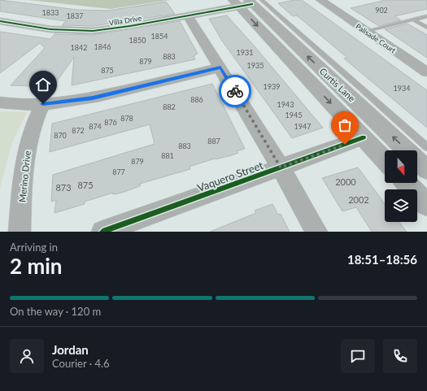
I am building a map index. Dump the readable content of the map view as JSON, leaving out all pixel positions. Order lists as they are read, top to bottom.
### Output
{
  "streets": {
    "street": [
      "Villa Drive",
      "Palisade Court",
      "Curtis Lane",
      "Merino Drive",
      "Vaquero Street"
    ]
  },
  "crossings": [
    ["Villa Drive", "Curtis Lane"],
    ["Curtis Lane", "Vaquero Street"]
  ],
  "house_numbers": [
    "902",
    "1833",
    "1837",
    "1854",
    "1850",
    "1846",
    "1842",
    "1931",
    "883",
    "879",
    "1935",
    "875",
    "1939",
    "1934",
    "886",
    "1943",
    "882",
    "1945",
    "878",
    "876",
    "874",
    "1947",
    "872",
    "870",
    "887",
    "883",
    "881",
    "879",
    "877",
    "2000",
    "875",
    "873",
    "2002"
  ],
  "north": "bottom",
  "page": {
    "heading": ["2 min", "Arriving in", "18:51–18:56"],
    "panel": ["Jordan", "Courier · 4.6"],
    "bar": "On the way · 120 m"
  }
}
